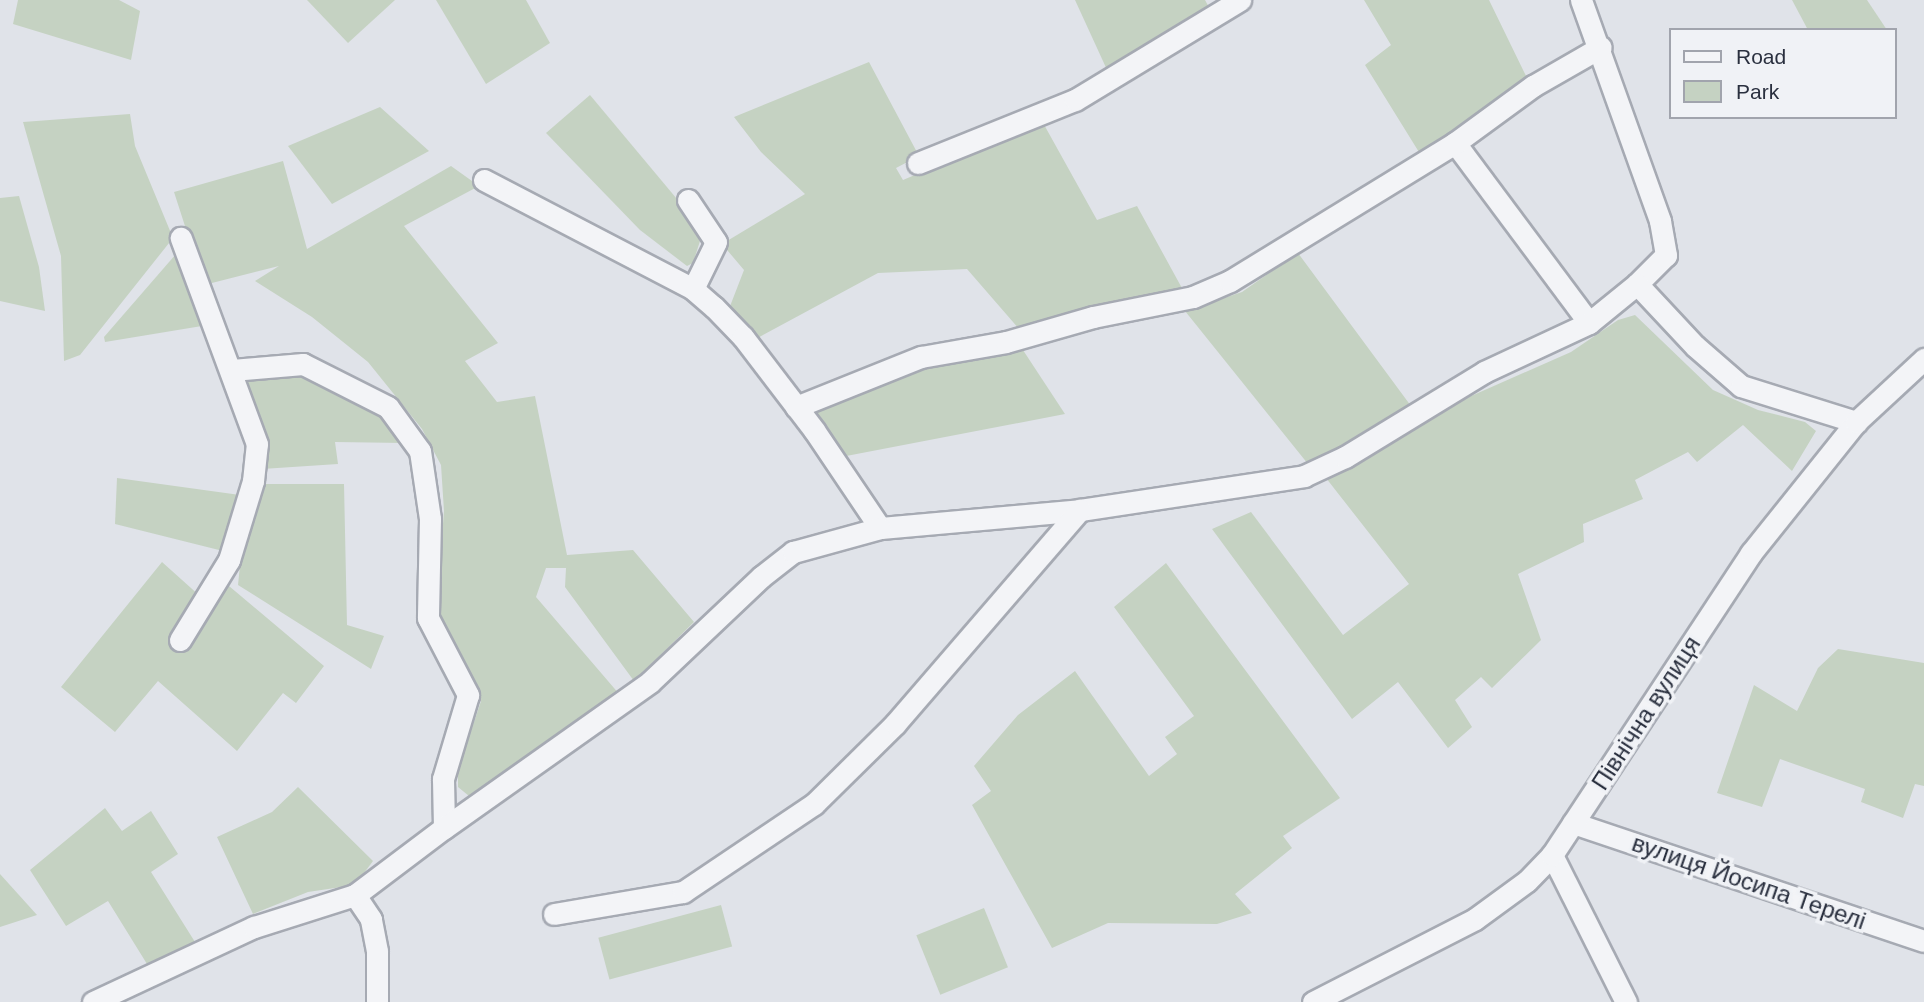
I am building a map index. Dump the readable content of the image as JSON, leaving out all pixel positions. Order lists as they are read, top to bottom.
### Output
{
  "streets": {
    "street": ["Північна вулиця", "вулиця Йосипа Терелі"]
  },
  "crossings": [
    ["Північна вулиця", "вулиця Йосипа Терелі"]
  ],
  "legend": ["Road", "Park"]
}
